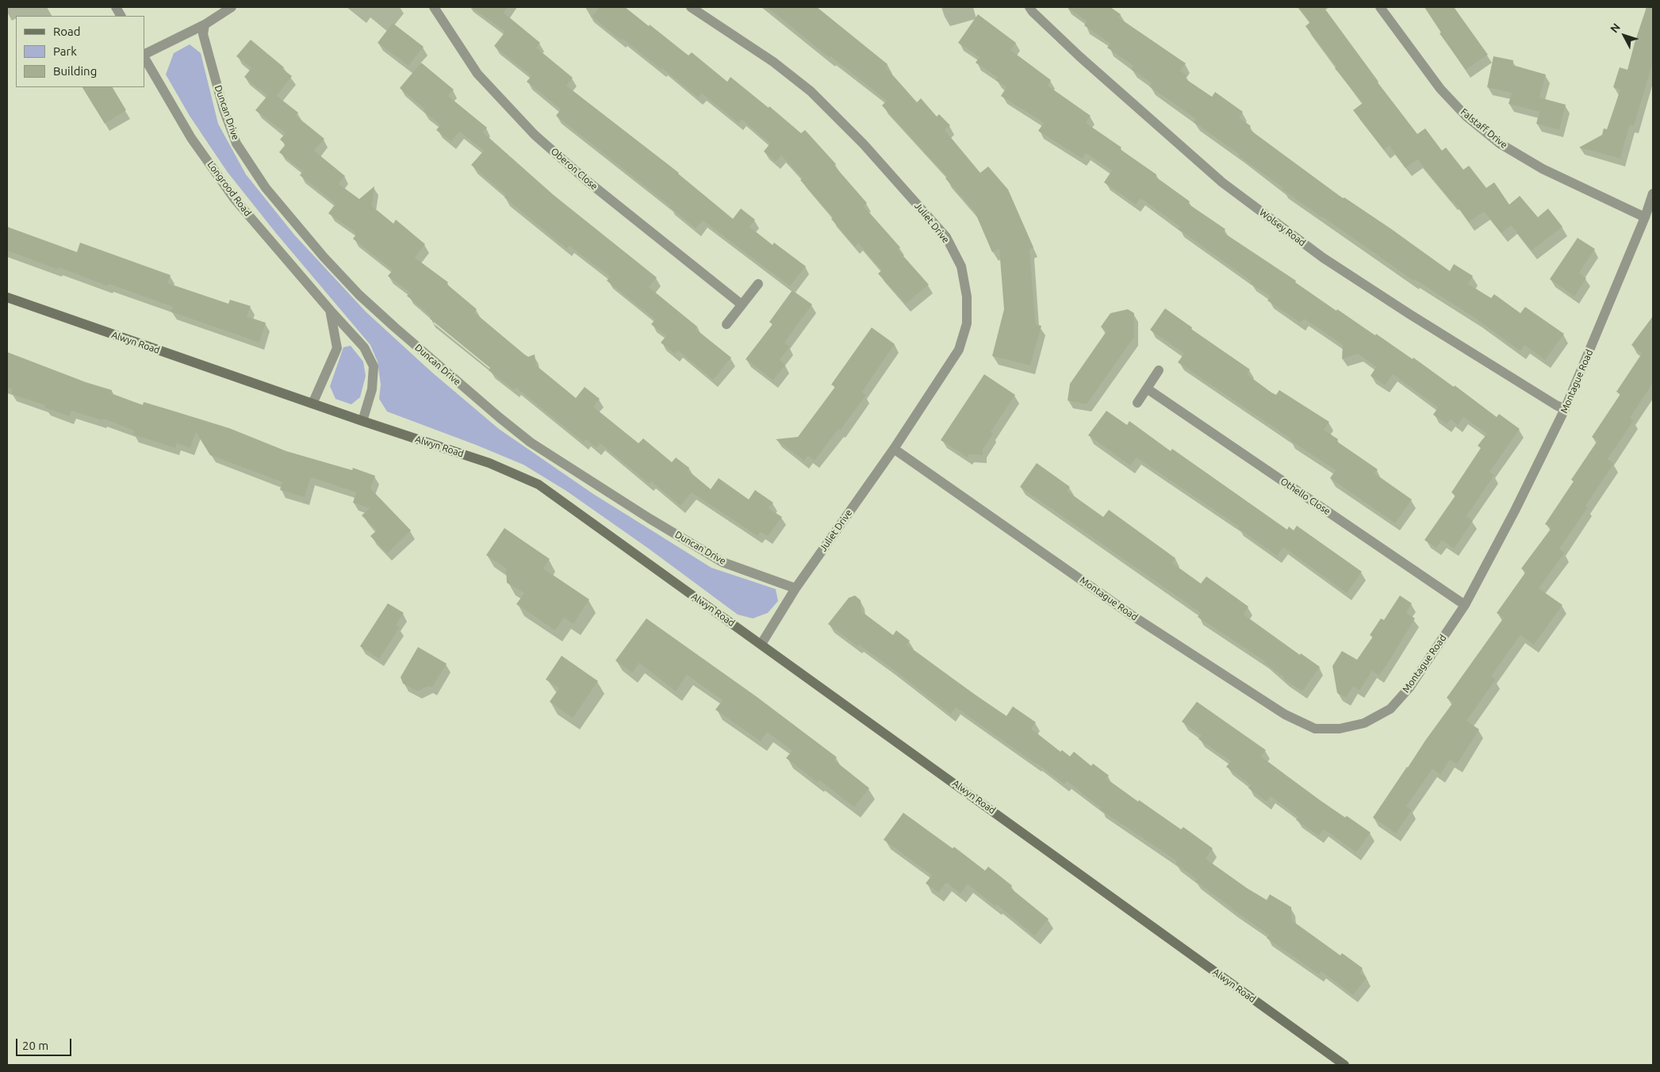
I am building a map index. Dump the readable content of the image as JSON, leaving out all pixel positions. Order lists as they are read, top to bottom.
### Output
{
  "streets": {
    "street": [
      "Duncan Drive",
      "Falstaff Drive",
      "Oberon Close",
      "Longrood Road",
      "Juliet Drive",
      "Wolsey Road",
      "Alwyn Road",
      "Montague Road",
      "Othello Close"
    ]
  },
  "crossings": [
    ["Duncan Drive", "Juliet Drive"],
    ["Falstaff Drive", "Montague Road"],
    ["Longrood Road", "Alwyn Road"],
    ["Juliet Drive", "Alwyn Road"],
    ["Juliet Drive", "Montague Road"],
    ["Wolsey Road", "Montague Road"],
    ["Montague Road", "Othello Close"]
  ],
  "legend": ["Road", "Park", "Building"],
  "scale_bar": "20 m",
  "north": "top left"
}
